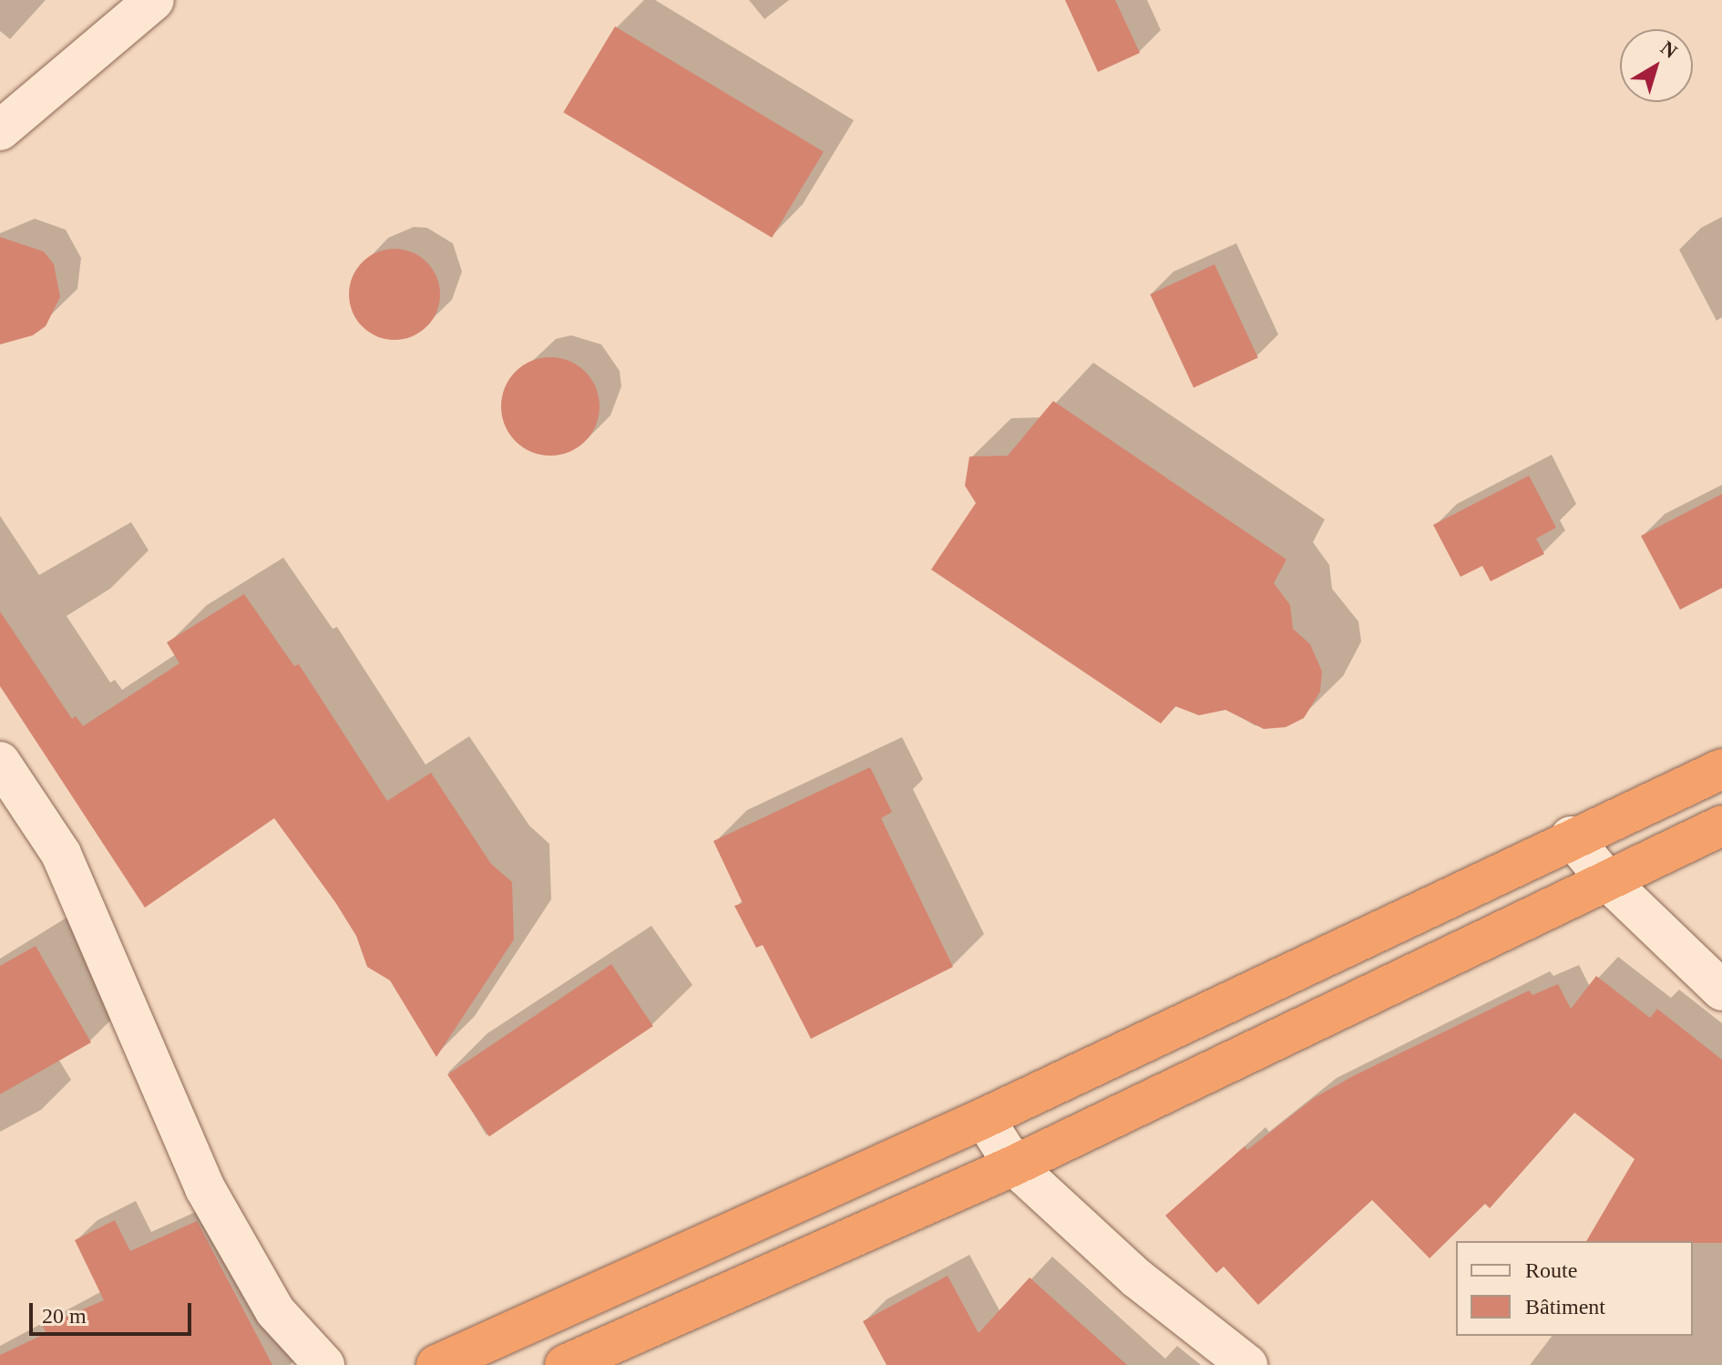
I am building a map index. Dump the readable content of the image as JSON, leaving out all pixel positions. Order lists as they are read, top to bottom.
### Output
{
  "legend": ["Route", "Bâtiment"],
  "scale_bar": "20 m",
  "north": "top right"
}
